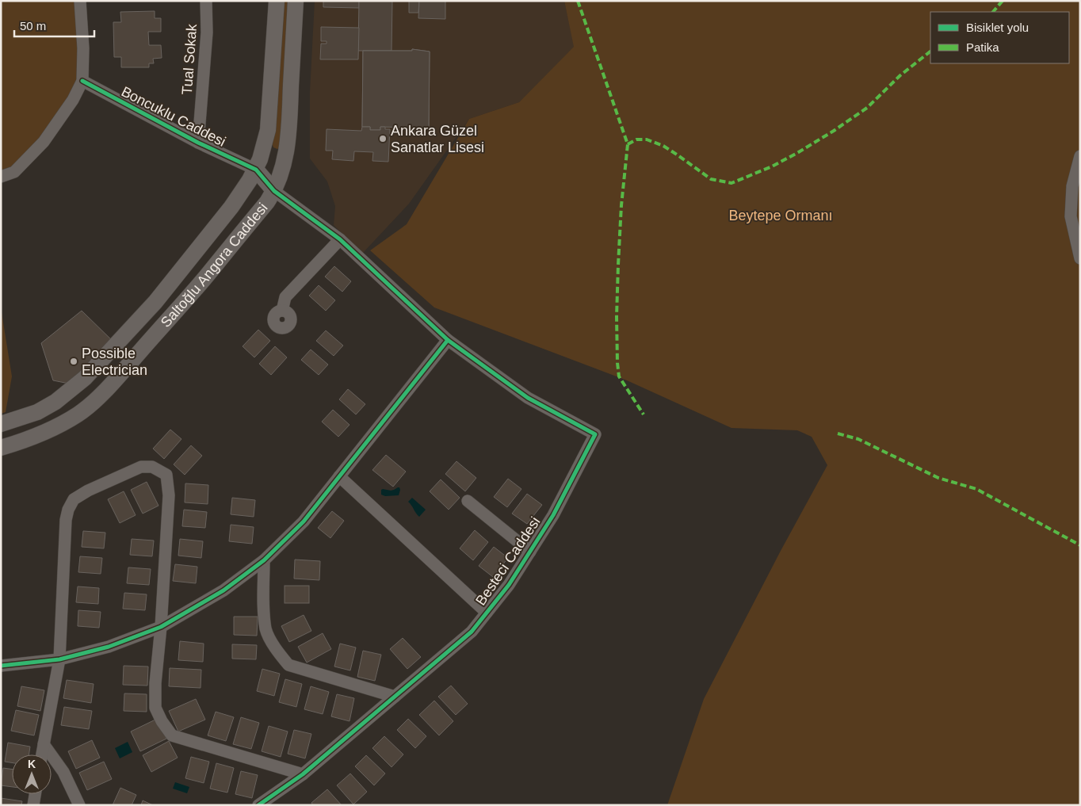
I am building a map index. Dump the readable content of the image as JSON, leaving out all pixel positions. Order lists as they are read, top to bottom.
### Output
{
  "streets": {
    "street": [
      "Tual Sokak",
      "Boncuklu Caddesi",
      "Saltoğlu Angora Caddesi",
      "Besteci Caddesi"
    ]
  },
  "crossings": [
    ["Tual Sokak", "Boncuklu Caddesi"],
    ["Boncuklu Caddesi", "Saltoğlu Angora Caddesi"]
  ],
  "parks": ["Beytepe Ormanı"],
  "places": ["Ankara Güzel Sanatlar Lisesi", "Possible Electrician"],
  "legend": ["Bisiklet yolu", "Patika"],
  "scale_bar": "50 m",
  "north": "top"
}
